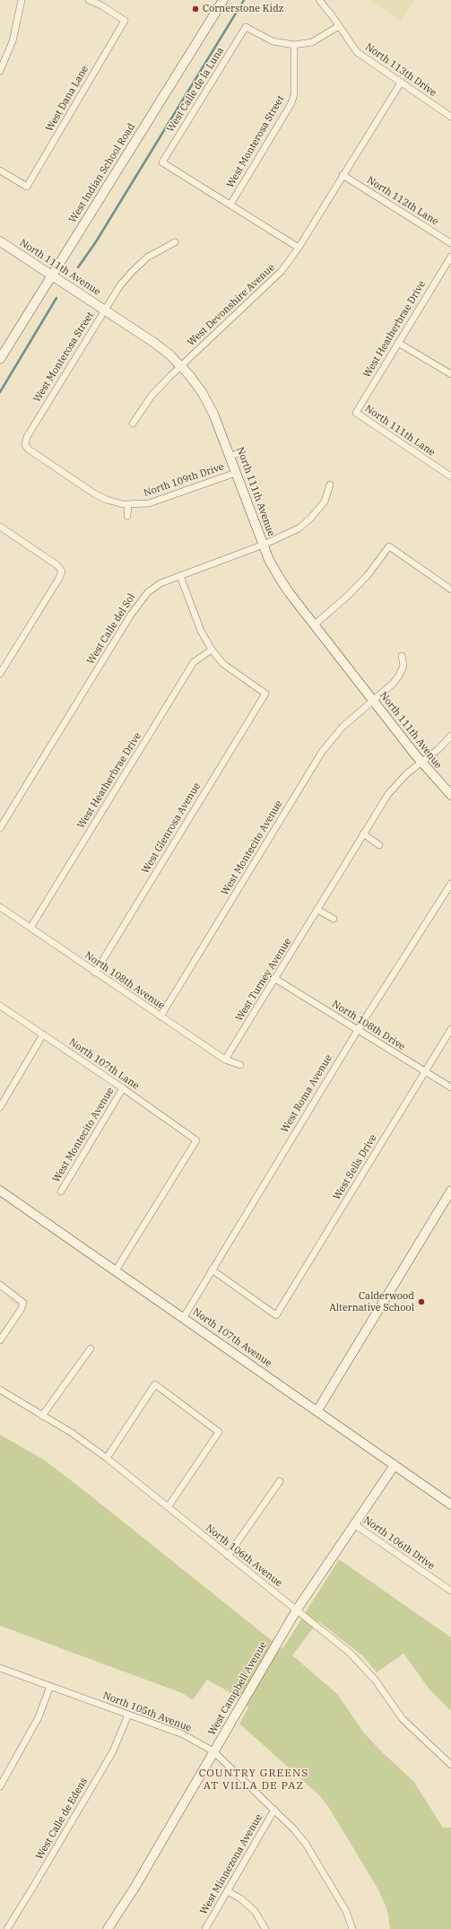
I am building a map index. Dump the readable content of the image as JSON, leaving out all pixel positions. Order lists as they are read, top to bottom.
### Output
{
  "streets": {
    "street": [
      "North 113th Drive",
      "West Calle de la Luna",
      "West Dana Lane",
      "West Monterosa Street",
      "West Indian School Road",
      "North 112th Lane",
      "North 111th Avenue",
      "West Devonshire Avenue",
      "West Heatherbrae Drive",
      "North 111th Lane",
      "North 109th Drive",
      "West Calle del Sol",
      "West Glenrosa Avenue",
      "West Montecito Avenue",
      "West Turney Avenue",
      "North 108th Avenue",
      "North 108th Drive",
      "North 107th Lane",
      "West Roma Avenue",
      "West Sells Drive",
      "North 107th Avenue",
      "North 106th Drive",
      "North 106th Avenue",
      "West Campbell Avenue",
      "North 105th Avenue",
      "West Calle de Edens",
      "West Minnezona Avenue"
    ]
  },
  "crossings": [
    ["North 113th Drive", "West Devonshire Avenue"],
    ["West Calle de la Luna", "West Monterosa Street"],
    ["West Monterosa Street", "North 111th Avenue"],
    ["West Monterosa Street", "North 109th Drive"],
    ["West Indian School Road", "North 111th Avenue"],
    ["North 112th Lane", "West Devonshire Avenue"],
    ["North 111th Avenue", "West Devonshire Avenue"],
    ["North 111th Avenue", "North 109th Drive"],
    ["North 111th Avenue", "West Calle del Sol"],
    ["North 111th Avenue", "West Montecito Avenue"],
    ["North 111th Avenue", "West Turney Avenue"],
    ["West Heatherbrae Drive", "North 111th Lane"],
    ["West Heatherbrae Drive", "West Glenrosa Avenue"],
    ["West Heatherbrae Drive", "North 108th Avenue"],
    ["West Glenrosa Avenue", "North 108th Avenue"],
    ["West Montecito Avenue", "North 108th Avenue"],
    ["West Montecito Avenue", "North 107th Lane"],
    ["West Turney Avenue", "North 108th Avenue"],
    ["West Turney Avenue", "North 108th Drive"],
    ["North 108th Drive", "West Roma Avenue"],
    ["North 108th Drive", "West Sells Drive"],
    ["North 107th Lane", "North 107th Avenue"],
    ["West Roma Avenue", "West Sells Drive"],
    ["West Roma Avenue", "North 107th Avenue"],
    ["North 107th Avenue", "West Campbell Avenue"],
    ["North 106th Drive", "West Campbell Avenue"],
    ["North 106th Avenue", "West Campbell Avenue"],
    ["West Campbell Avenue", "North 105th Avenue"],
    ["North 105th Avenue", "West Calle de Edens"],
    ["North 105th Avenue", "West Minnezona Avenue"]
  ],
  "districts": ["COUNTRY GREENS AT VILLA DE PAZ"],
  "places": ["Cornerstone Kidz", "Calderwood Alternative School"]
}
